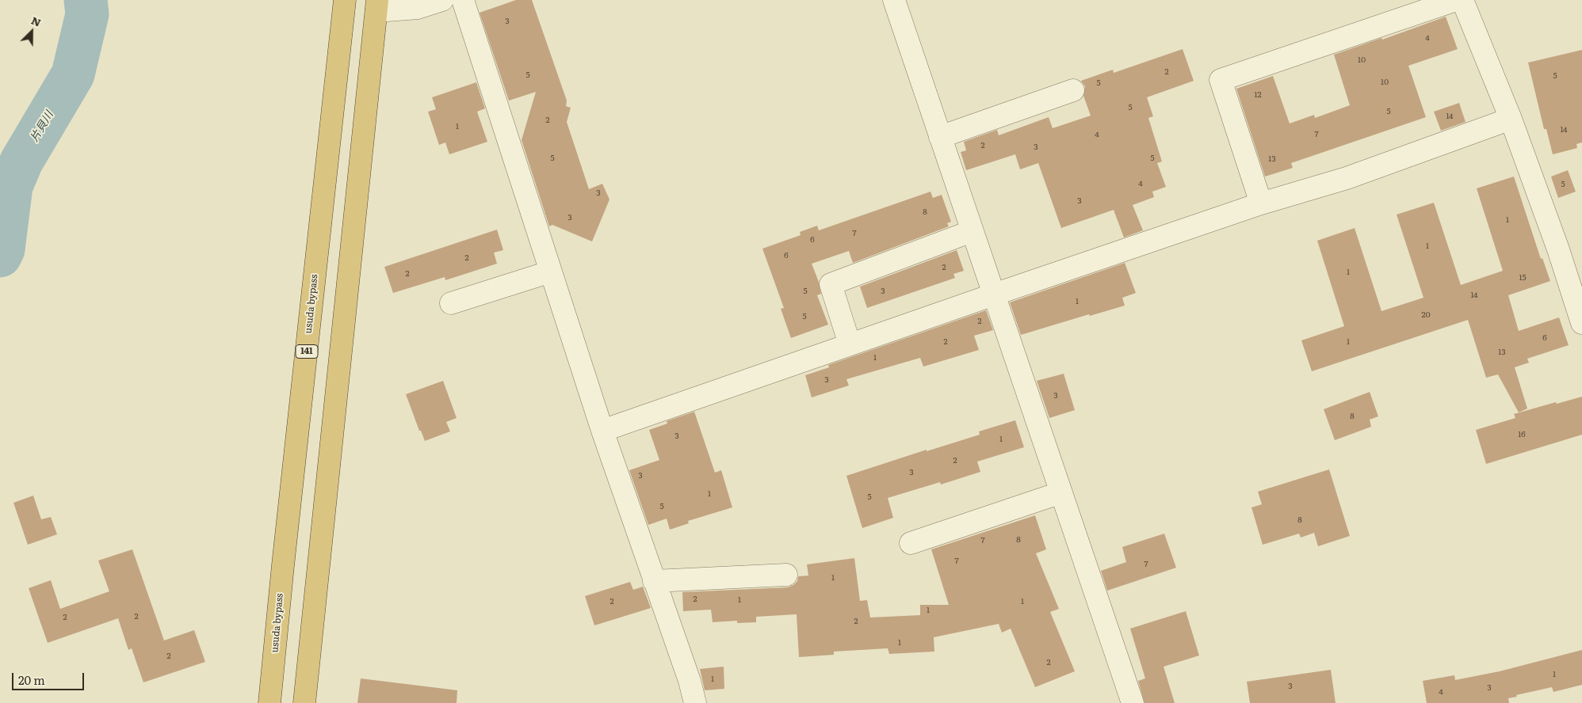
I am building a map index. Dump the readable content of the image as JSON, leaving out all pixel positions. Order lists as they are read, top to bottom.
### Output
{
  "streets": {
    "highway": ["usuda bypass", "141"]
  },
  "water": ["片貝川"],
  "house_numbers": [
    "3",
    "4",
    "10",
    "2",
    "5",
    "5",
    "10",
    "5",
    "12",
    "5",
    "5",
    "14",
    "2",
    "1",
    "14",
    "4",
    "7",
    "2",
    "3",
    "5",
    "5",
    "13",
    "4",
    "5",
    "3",
    "3",
    "8",
    "3",
    "1",
    "7",
    "6",
    "1",
    "6",
    "2",
    "2",
    "1",
    "2",
    "15",
    "5",
    "3",
    "14",
    "1",
    "20",
    "5",
    "2",
    "6",
    "2",
    "1",
    "13",
    "1",
    "3",
    "3",
    "8",
    "16",
    "3",
    "1",
    "2",
    "3",
    "3",
    "1",
    "5",
    "5",
    "8",
    "8",
    "7",
    "7",
    "7",
    "1",
    "2",
    "1",
    "2",
    "1",
    "1",
    "2",
    "2",
    "2",
    "1",
    "2",
    "2",
    "1",
    "1",
    "3",
    "3",
    "4"
  ],
  "scale_bar": "20 m",
  "north": "top right"
}
